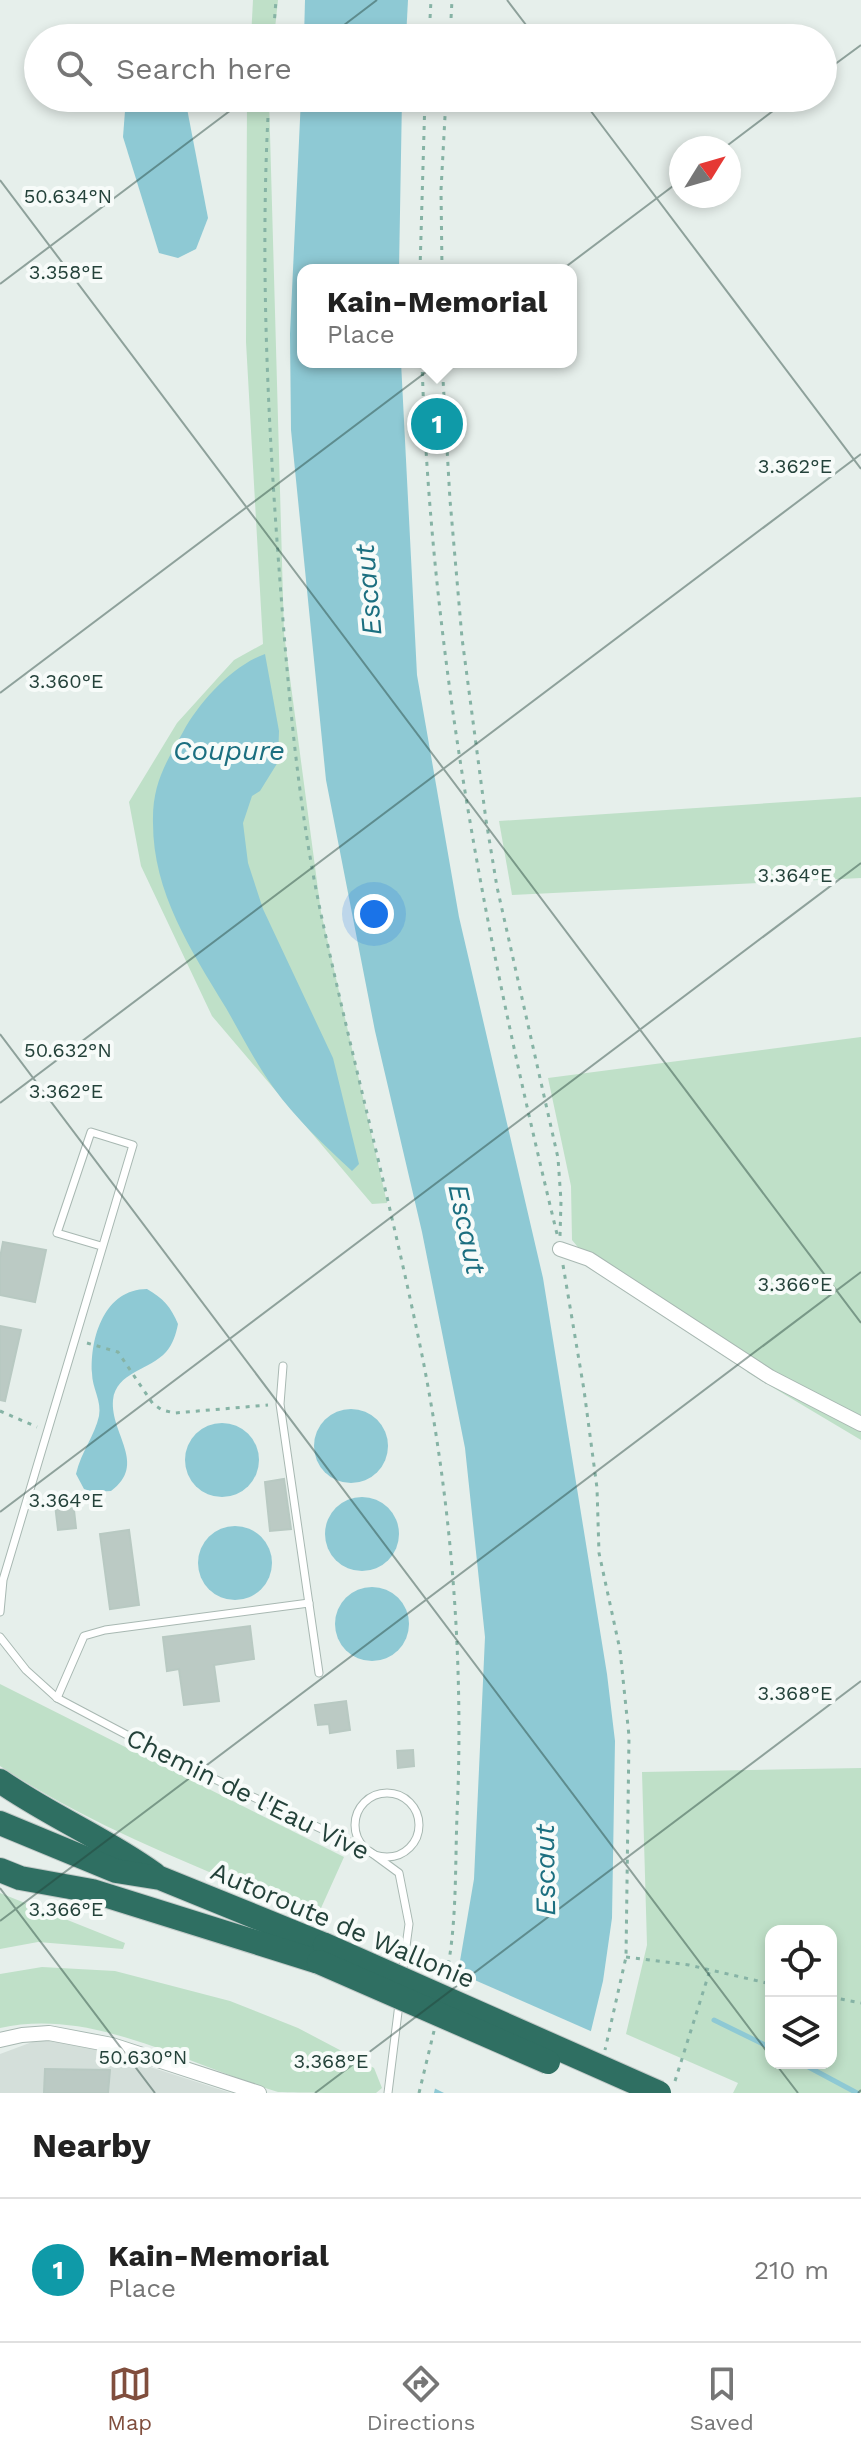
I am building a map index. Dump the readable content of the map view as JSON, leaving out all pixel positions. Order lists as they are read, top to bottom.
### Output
{
  "streets": {
    "highway": ["Autoroute de Wallonie"],
    "lane": ["Chemin de l'Eau Vive"]
  },
  "water": ["Escaut", "Coupure"],
  "north": "top right",
  "page": {
    "search": "Search here",
    "popup": ["Kain-Memorial", "Place"],
    "pins": "1",
    "heading": "Nearby",
    "list": [
      {
        "mark": "1",
        "name": "Kain-Memorial",
        "note": "Place",
        "value": "210 m"
      }
    ],
    "nav": ["Map", "Directions", "Saved"]
  },
  "coordinates": [
    "50.634°N",
    "3.358°E",
    "3.362°E",
    "3.360°E",
    "3.364°E",
    "50.632°N",
    "3.366°E",
    "3.368°E",
    "50.630°N"
  ]
}
